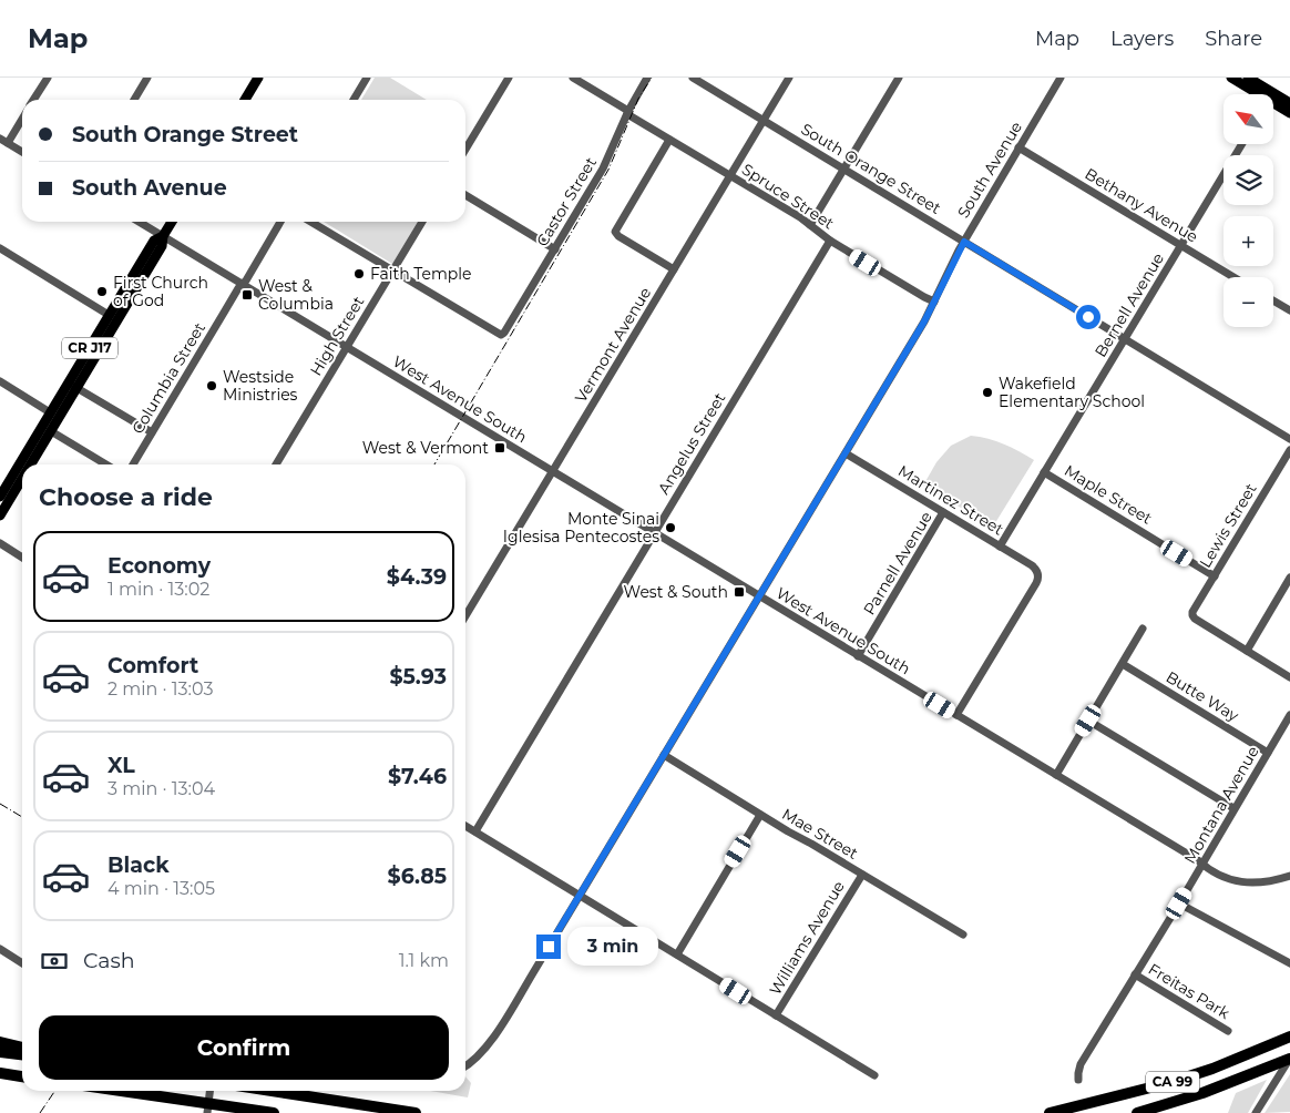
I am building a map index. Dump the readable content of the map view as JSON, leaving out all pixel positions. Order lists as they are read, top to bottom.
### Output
{
  "streets": {
    "highway": ["CA 99"],
    "main road": ["CR J17"],
    "street": [
      "South Orange Street",
      "South Avenue",
      "Spruce Street",
      "Castor Street",
      "Bethany Avenue",
      "Bernell Avenue",
      "High Street",
      "Vermont Avenue",
      "Columbia Street",
      "West Avenue South",
      "Angelus Street",
      "Maple Street",
      "Martinez Street",
      "Lewis Street",
      "Parnell Avenue",
      "Butte Way",
      "Montana Avenue",
      "Mae Street",
      "Williams Avenue",
      "Freitas Park"
    ]
  },
  "crossings": [
    ["South Orange Street", "South Avenue"],
    ["South Orange Street", "Bernell Avenue"],
    ["South Orange Street", "Vermont Avenue"],
    ["South Avenue", "Spruce Street"],
    ["South Avenue", "Bethany Avenue"],
    ["South Avenue", "West Avenue South"],
    ["South Avenue", "Martinez Street"],
    ["South Avenue", "Mae Street"],
    ["Spruce Street", "Castor Street"],
    ["Spruce Street", "Vermont Avenue"],
    ["Spruce Street", "Angelus Street"],
    ["Castor Street", "High Street"],
    ["Bethany Avenue", "Bernell Avenue"],
    ["Bernell Avenue", "Maple Street"],
    ["Bernell Avenue", "Martinez Street"],
    ["High Street", "West Avenue South"],
    ["Vermont Avenue", "West Avenue South"],
    ["CR J17", "West Avenue South"],
    ["Columbia Street", "West Avenue South"],
    ["West Avenue South", "Angelus Street"],
    ["West Avenue South", "Martinez Street"],
    ["West Avenue South", "Parnell Avenue"],
    ["West Avenue South", "Montana Avenue"],
    ["Maple Street", "Lewis Street"],
    ["Martinez Street", "Parnell Avenue"],
    ["Butte Way", "Montana Avenue"],
    ["Montana Avenue", "Freitas Park"],
    ["Mae Street", "Williams Avenue"]
  ],
  "places": {
    "other": [
      "Faith Temple",
      "First Church of God",
      "Westside Ministries",
      "Wakefield Elementary School",
      "Monte Sinai Iglesisa Pentecostes"
    ],
    "transit": ["West & Columbia", "West & Vermont", "West & South"]
  },
  "north": "top left",
  "page": {
    "header": "Map",
    "nav": ["Map", "Layers", "Share"],
    "map_buttons": ["+", "−"],
    "banner": ["South Orange Street", "South Avenue"],
    "heading": "Choose a ride",
    "list": [
      {
        "name": "Economy",
        "note": "1 min · 13:02",
        "value": "$4.39"
      },
      {
        "name": "Comfort",
        "note": "2 min · 13:03",
        "value": "$5.93"
      },
      {
        "name": "XL",
        "note": "3 min · 13:04",
        "value": "$7.46"
      },
      {
        "name": "Black",
        "note": "4 min · 13:05",
        "value": "$6.85"
      }
    ],
    "bubble": "3 min",
    "pay": ["Cash", "1.1 km"],
    "buttons": "Confirm"
  }
}
